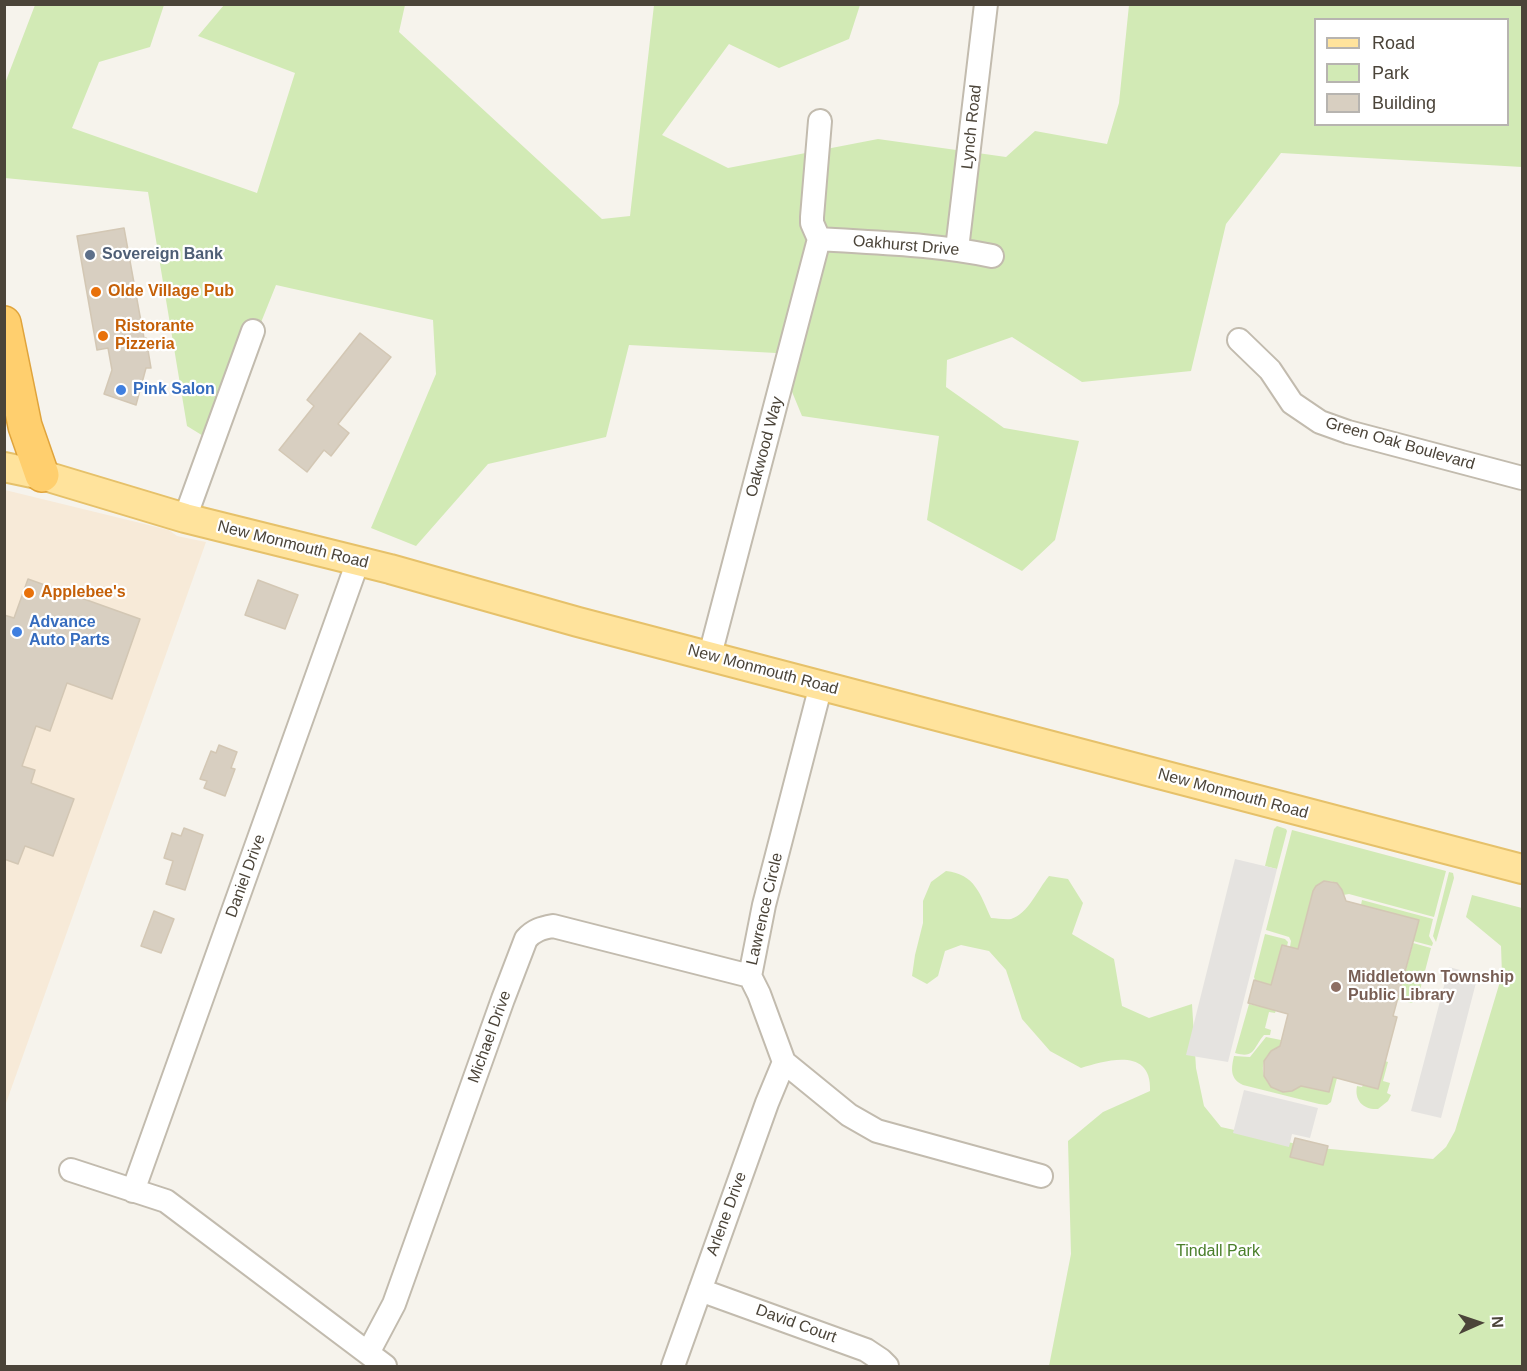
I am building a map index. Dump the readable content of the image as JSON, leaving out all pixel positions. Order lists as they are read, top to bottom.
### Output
{
  "streets": {
    "main road": ["New Monmouth Road"],
    "street": [
      "Lynch Road",
      "Oakhurst Drive",
      "Green Oak Boulevard",
      "Oakwood Way",
      "Daniel Drive",
      "Lawrence Circle",
      "Michael Drive",
      "Arlene Drive",
      "David Court"
    ]
  },
  "crossings": [
    ["Lynch Road", "Oakhurst Drive"],
    ["Oakhurst Drive", "Oakwood Way"],
    ["Oakwood Way", "New Monmouth Road"],
    ["New Monmouth Road", "Daniel Drive"],
    ["New Monmouth Road", "Lawrence Circle"],
    ["Lawrence Circle", "Michael Drive"],
    ["Lawrence Circle", "Arlene Drive"],
    ["Arlene Drive", "David Court"]
  ],
  "parks": ["Tindall Park"],
  "places": [
    "Sovereign Bank",
    "Olde Village Pub",
    "Ristorante Pizzeria",
    "Pink Salon",
    "Applebee's",
    "Advance Auto Parts",
    "Middletown Township Public Library"
  ],
  "legend": ["Road", "Park", "Building"],
  "north": "right"
}
